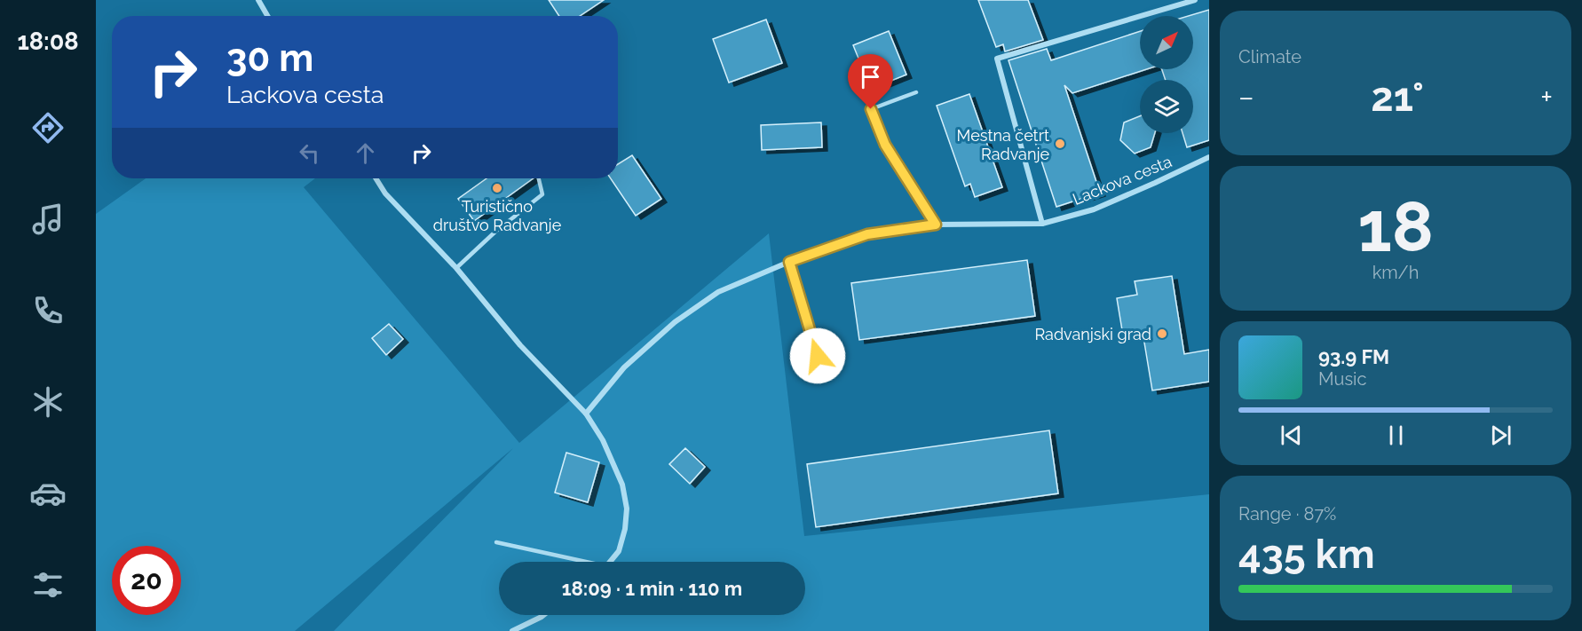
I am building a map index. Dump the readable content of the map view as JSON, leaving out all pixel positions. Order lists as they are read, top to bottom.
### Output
{
  "streets": {
    "street": ["Lackova cesta"]
  },
  "places": ["Mestna četrt Radvanje", "Turistično društvo Radvanje", "Radvanjski grad"],
  "north": "top right",
  "page": {
    "tabs": "18:08",
    "tile": [
      "Climate",
      ["18", "km/h"],
      ["Range · 87%", "435 km"]
    ],
    "turn": ["30 m", "Lackova cesta"],
    "heat": ["−", "21°", "+"],
    "song": ["93.9 FM", "Music"],
    "limit": "20",
    "trip": "18:09 · 1 min · 110 m"
  }
}
